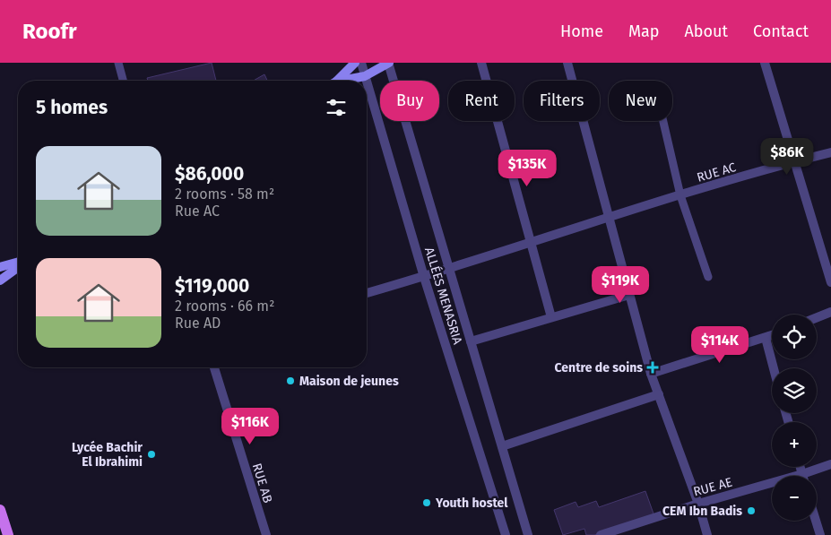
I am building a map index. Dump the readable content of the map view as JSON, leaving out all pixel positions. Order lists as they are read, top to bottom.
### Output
{
  "streets": {
    "street": [
      "RUE AC",
      "ALLÉES MENASRIA",
      "RUE AB",
      "RUE AE"
    ]
  },
  "crossings": [
    ["RUE AC", "ALLÉES MENASRIA"]
  ],
  "places": {
    "health": ["Centre de soins"],
    "other": [
      "Maison de jeunes",
      "Lycée Bachir El Ibrahimi",
      "Youth hostel",
      "CEM Ibn Badis"
    ]
  },
  "page": {
    "header": "Roofr",
    "nav": [
      "Home",
      "Map",
      "About",
      "Contact"
    ],
    "chip": [
      "Buy",
      "Rent",
      "Filters",
      "New"
    ],
    "heading": "5 homes",
    "list": [
      {
        "name": "$86,000",
        "note": "2 rooms · 58 m² · Rue AC"
      },
      {
        "name": "$119,000",
        "note": "2 rooms · 66 m² · Rue AD"
      }
    ],
    "price": [
      "$86K",
      "$135K",
      "$119K",
      "$114K",
      "$116K"
    ],
    "map_buttons": ["+", "−"]
  }
}
